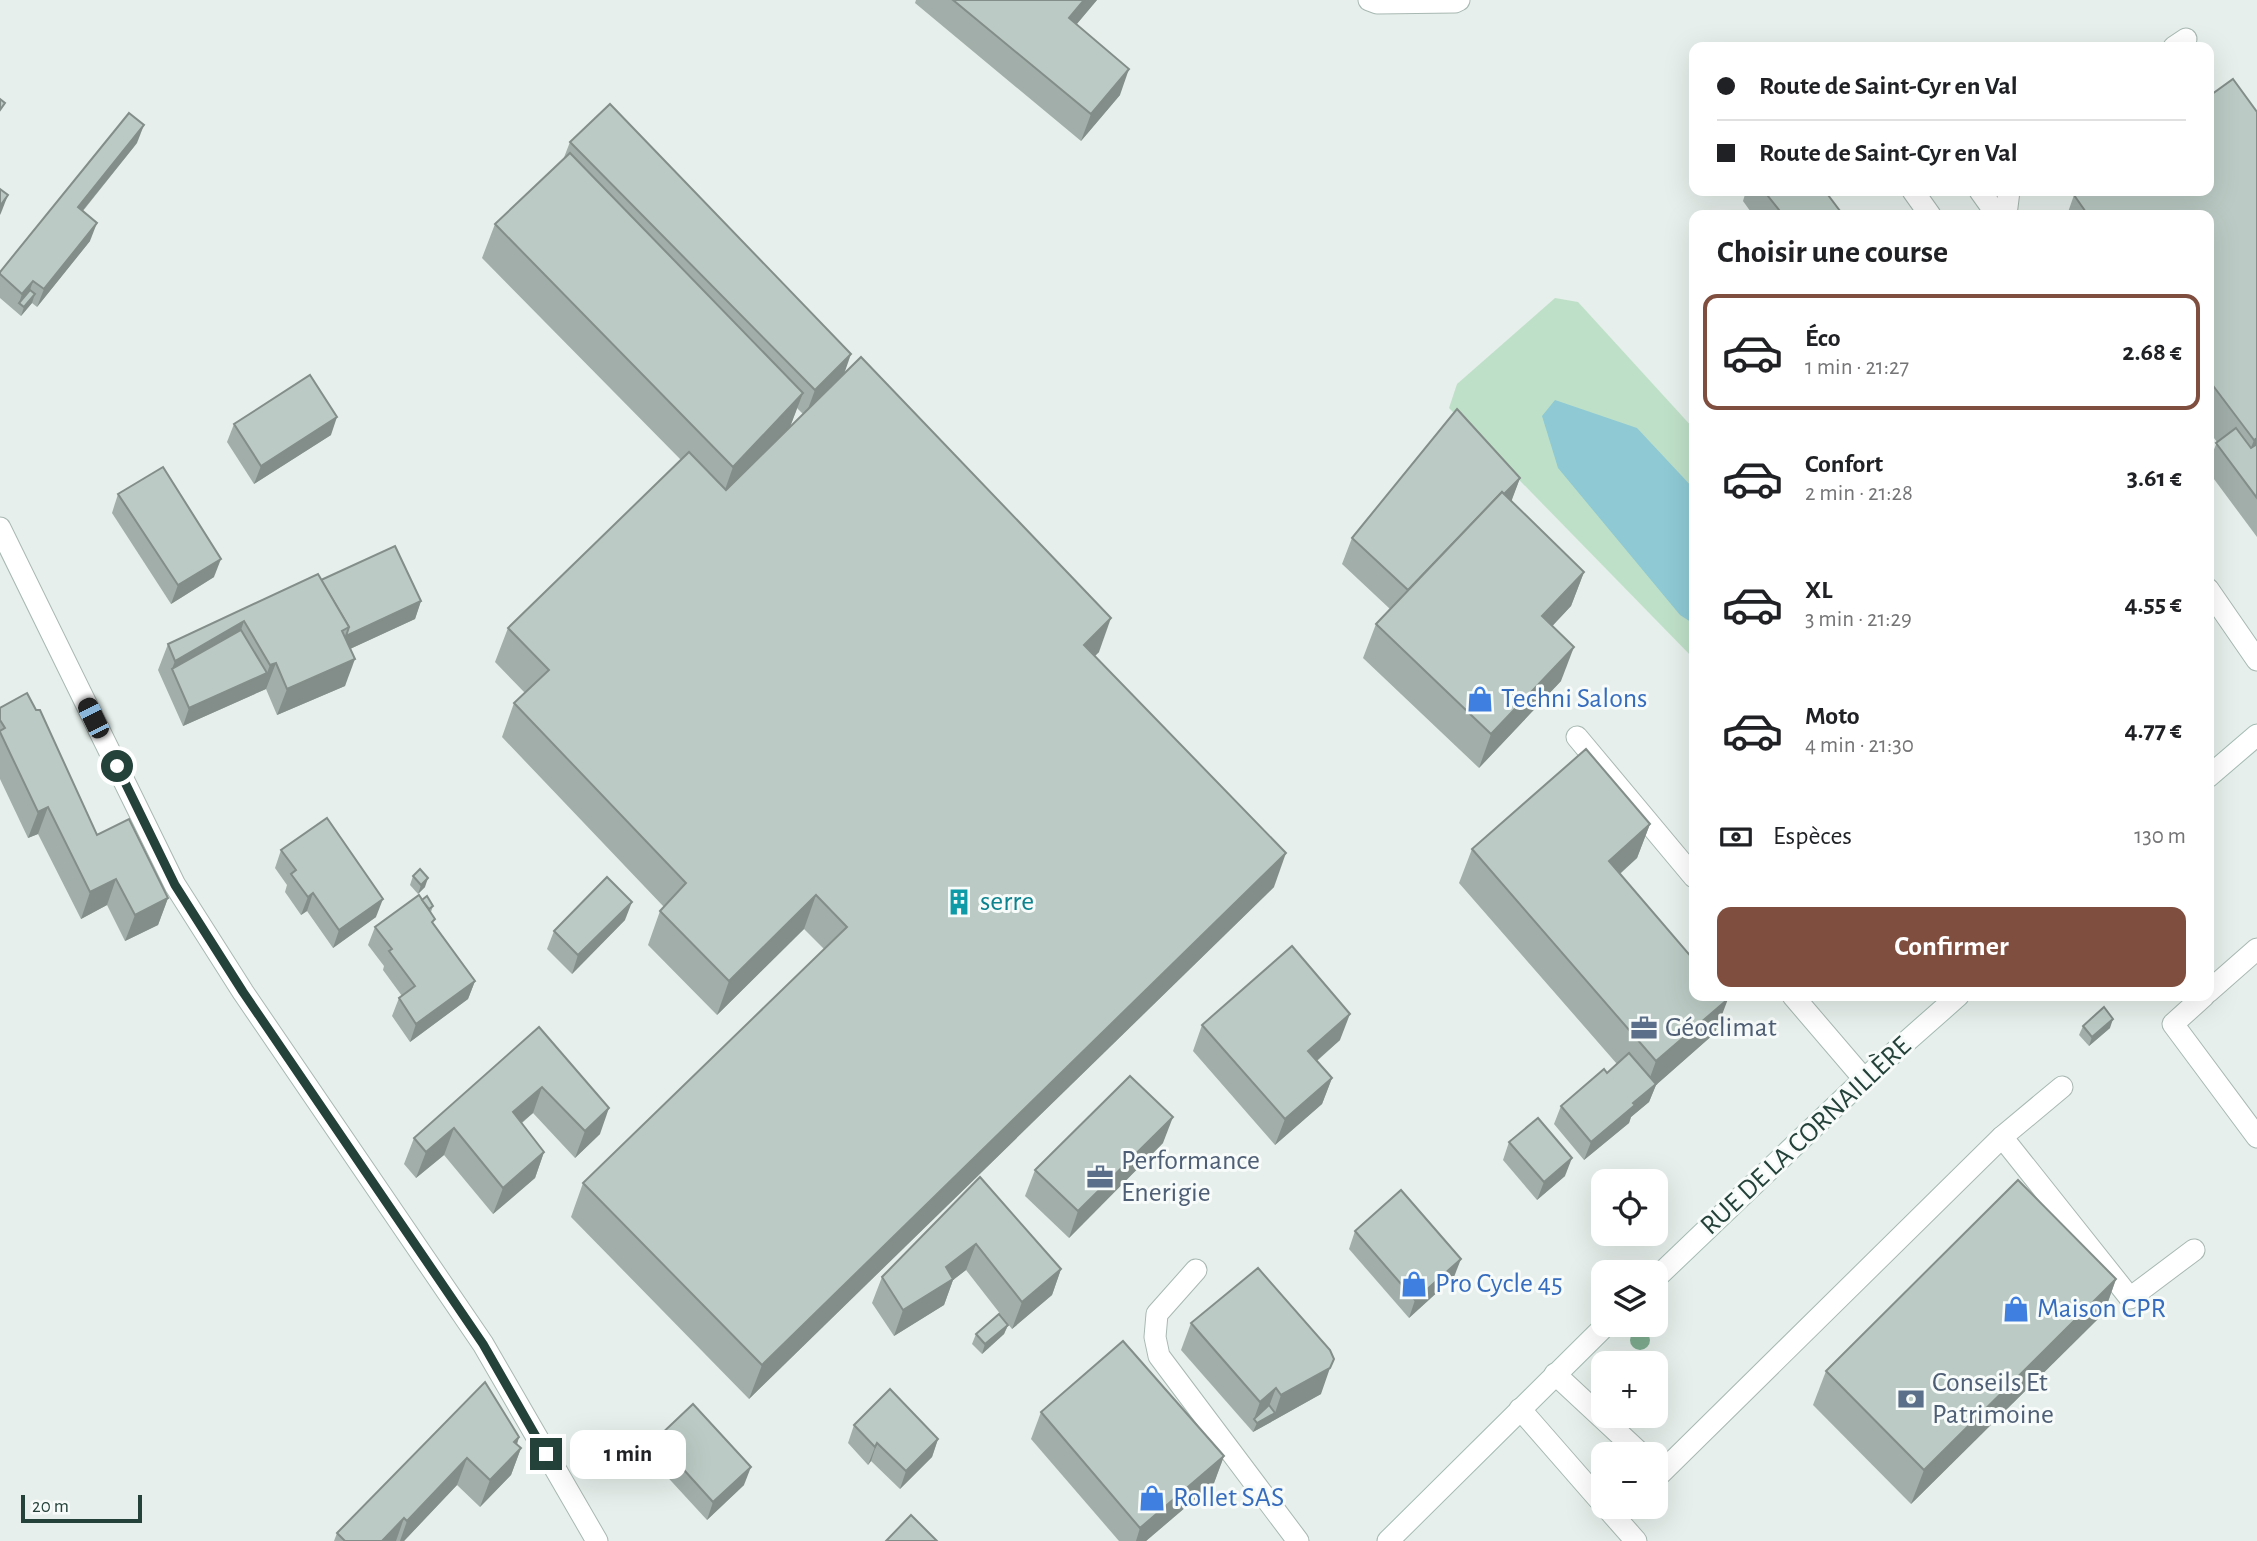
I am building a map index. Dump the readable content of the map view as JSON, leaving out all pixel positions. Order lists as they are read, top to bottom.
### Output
{
  "streets": {
    "street": ["RUE DE LA CORNAILLÈRE"]
  },
  "places": {
    "shop": [
      "Techni Salons",
      "Pro Cycle 45",
      "Maison CPR",
      "Rollet SAS"
    ],
    "building": ["serre"],
    "office": ["Géoclimat", "Performance Enerigie"],
    "bank": ["Conseils Et Patrimoine"]
  },
  "scale_bar": "20 m",
  "page": {
    "banner": ["Route de Saint-Cyr en Val", "Route de Saint-Cyr en Val"],
    "heading": "Choisir une course",
    "list": [
      {
        "name": "Éco",
        "note": "1 min · 21:27",
        "value": "2.68 €"
      },
      {
        "name": "Confort",
        "note": "2 min · 21:28",
        "value": "3.61 €"
      },
      {
        "name": "XL",
        "note": "3 min · 21:29",
        "value": "4.55 €"
      },
      {
        "name": "Moto",
        "note": "4 min · 21:30",
        "value": "4.77 €"
      }
    ],
    "pay": ["Espèces", "130 m"],
    "buttons": "Confirmer",
    "map_buttons": ["+", "−"],
    "bubble": "1 min",
    "scale": "20 m"
  }
}
